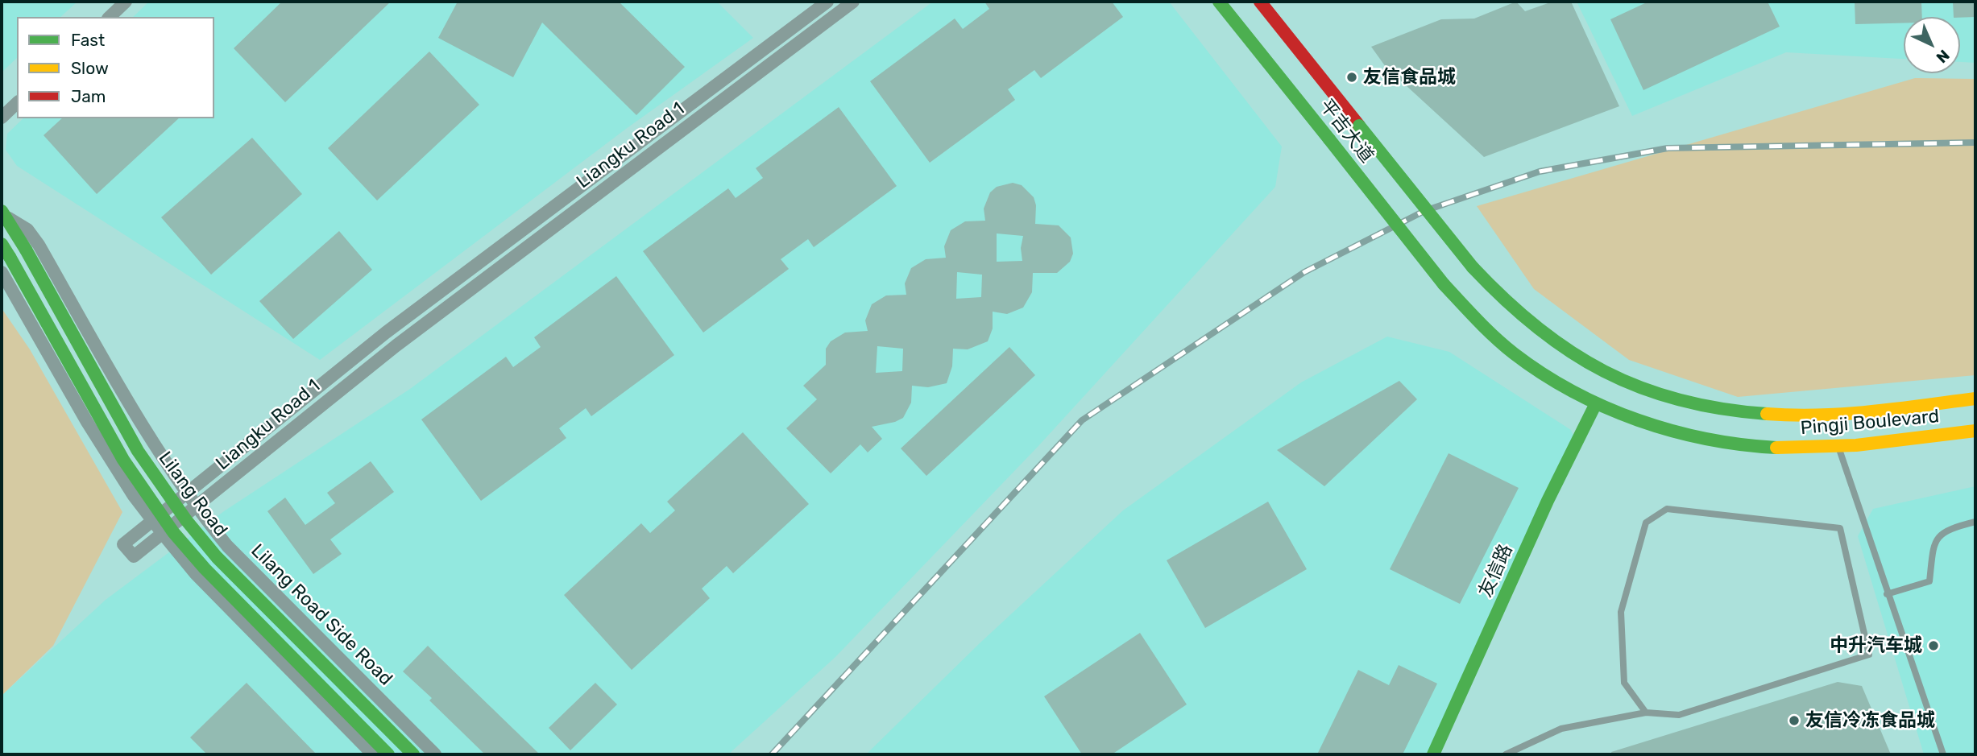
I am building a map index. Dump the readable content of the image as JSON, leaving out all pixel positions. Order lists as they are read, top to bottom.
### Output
{
  "streets": {
    "street": [
      "平吉大道",
      "Liangku Road 1",
      "Pingji Boulevard",
      "Lilang Road",
      "友信路",
      "Lilang Road Side Road"
    ]
  },
  "crossings": [
    ["平吉大道", "Pingji Boulevard"],
    ["Liangku Road 1", "Lilang Road Side Road"],
    ["Pingji Boulevard", "友信路"],
    ["Lilang Road", "Lilang Road Side Road"]
  ],
  "places": ["友信食品城", "中升汽车城", "友信冷冻食品城"],
  "legend": ["Fast", "Slow", "Jam"],
  "north": "bottom right"
}
